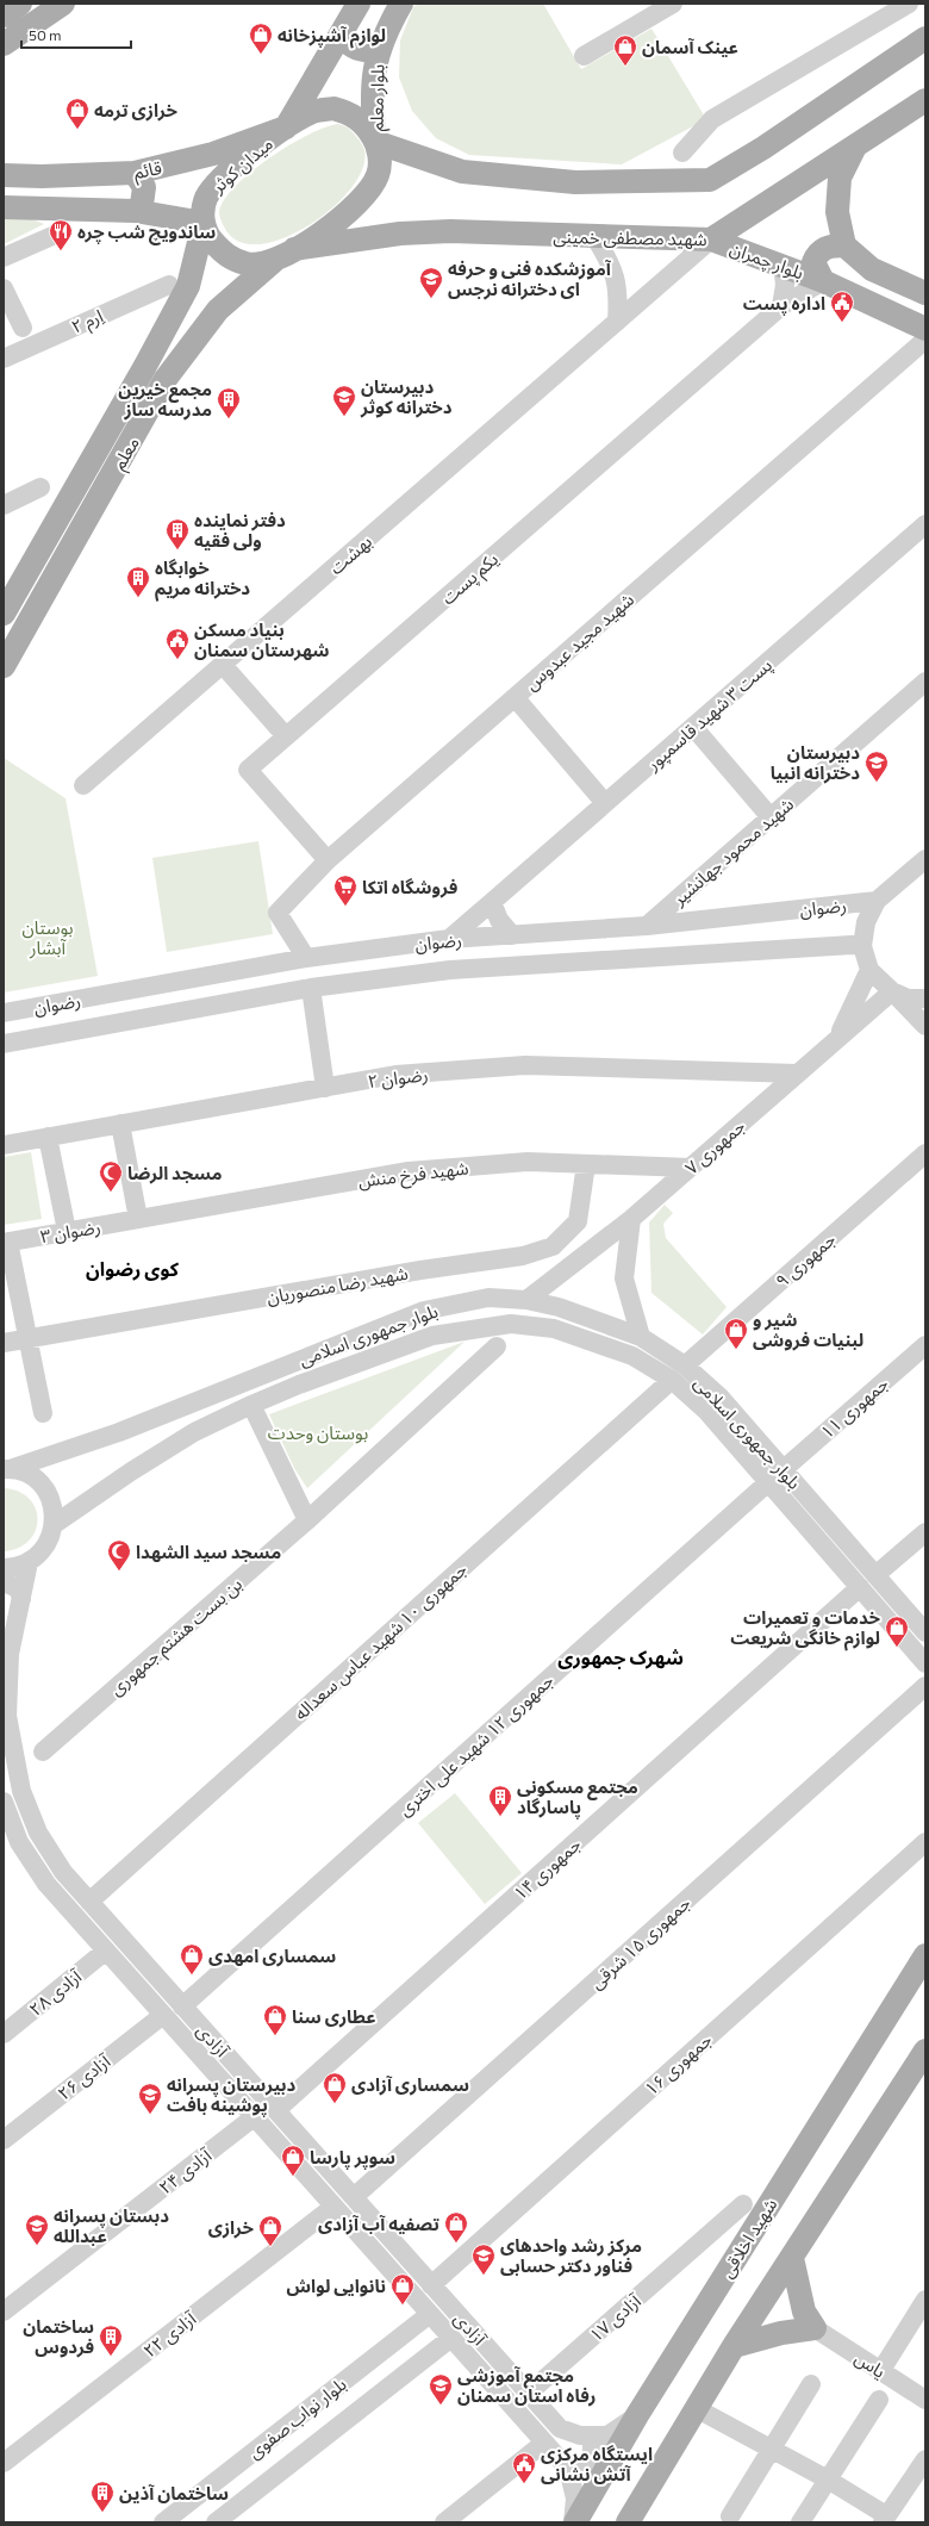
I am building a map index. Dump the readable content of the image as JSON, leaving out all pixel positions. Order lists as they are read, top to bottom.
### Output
{
  "streets": {
    "main road": [
      "بلوار معلم",
      "میدان کوثر",
      "قائم",
      "شهید مصطفی خمینی",
      "بلوار چمران",
      "معلم",
      "شهید اخلاقی"
    ],
    "street": [
      "اِرم ۲",
      "بهشت",
      "یکم پست",
      "شهید مجید عبدوس",
      "پست ۳ شهید قاسمپور",
      "شهید محمود جهانشیر",
      "رضوان",
      "رضوان ۲",
      "جمهوری ۷",
      "شهید فرخ منش",
      "رضوان ۳",
      "جمهوری ۹",
      "شهید رضا منصوریان",
      "بلوار جمهوری اسلامی",
      "جمهوری ۱۱",
      "بن بست هشتم جمهوری",
      "جمهوری ۱۰ شهید عباس سعداله",
      "جمهوری ۱۲ شهید علی اختری",
      "جمهوری ۱۴",
      "جمهوری ۱۵ شرقی",
      "آزادی ۲۸",
      "آزادی",
      "جمهوری ۱۶",
      "آزادی ۲۶",
      "آزادی ۲۴",
      "آزادی ۱۷",
      "آزادی ۲۲",
      "یاس",
      "بلوار نواب صفوی"
    ]
  },
  "crossings": [
    ["بلوار معلم", "میدان کوثر"],
    ["بلوار معلم", "قائم"],
    ["بلوار معلم", "شهید مصطفی خمینی"],
    ["بلوار معلم", "معلم"],
    ["میدان کوثر", "قائم"],
    ["میدان کوثر", "شهید مصطفی خمینی"],
    ["میدان کوثر", "معلم"],
    ["قائم", "شهید مصطفی خمینی"],
    ["قائم", "معلم"],
    ["شهید مصطفی خمینی", "بلوار چمران"],
    ["شهید مصطفی خمینی", "معلم"],
    ["شهید مصطفی خمینی", "بهشت"],
    ["بلوار چمران", "بهشت"],
    ["بلوار چمران", "یکم پست"],
    ["یکم پست", "شهید مجید عبدوس"],
    ["شهید مجید عبدوس", "رضوان"],
    ["پست ۳ شهید قاسمپور", "رضوان"],
    ["شهید محمود جهانشیر", "رضوان"],
    ["رضوان ۲", "جمهوری ۷"],
    ["جمهوری ۷", "شهید فرخ منش"],
    ["جمهوری ۷", "بلوار جمهوری اسلامی"],
    ["شهید فرخ منش", "رضوان ۳"],
    ["شهید فرخ منش", "شهید رضا منصوریان"],
    ["جمهوری ۹", "بلوار جمهوری اسلامی"],
    ["بلوار جمهوری اسلامی", "جمهوری ۱۱"],
    ["بلوار جمهوری اسلامی", "جمهوری ۱۰ شهید عباس سعداله"],
    ["بلوار جمهوری اسلامی", "جمهوری ۱۲ شهید علی اختری"],
    ["بلوار جمهوری اسلامی", "جمهوری ۱۴"],
    ["جمهوری ۱۰ شهید عباس سعداله", "آزادی"],
    ["جمهوری ۱۲ شهید علی اختری", "آزادی"],
    ["جمهوری ۱۴", "آزادی"],
    ["جمهوری ۱۵ شرقی", "آزادی"],
    ["آزادی ۲۸", "آزادی"],
    ["آزادی", "جمهوری ۱۶"],
    ["آزادی", "آزادی ۲۶"],
    ["آزادی", "آزادی ۲۴"],
    ["آزادی", "شهید اخلاقی"],
    ["آزادی", "آزادی ۱۷"],
    ["آزادی", "آزادی ۲۲"],
    ["آزادی", "بلوار نواب صفوی"]
  ],
  "districts": ["کوی رضوان", "شهرک جمهوری"],
  "parks": ["بوستان آبشار", "بوستان وحدت"],
  "places": {
    "shop": [
      "لوازم آشپزخانه",
      "عینک آسمان",
      "خرازی ترمه",
      "شیر و لبنیات فروشی",
      "خدمات و تعمیرات لوازم خانگی شریعت",
      "سمساری امهدی",
      "عطاری سنا",
      "سمساری آزادی",
      "سوپر پارسا",
      "تصفیه آب آزادی",
      "خرازی",
      "نانوایی لواش"
    ],
    "restaurant": ["ساندویچ شب چره"],
    "school or university": [
      "آموزشکده فنی و حرفه ای دخترانه نرجس",
      "دبیرستان دخترانه کوثر",
      "دبیرستان دخترانه انبیا",
      "دبیرستان پسرانه پوشینه بافت",
      "دبستان پسرانه عبدالله",
      "مرکز رشد واحدهای فناور دکتر حسابی",
      "مجتمع آموزشی رفاه استان سمنان"
    ],
    "public building": ["اداره پست", "بنیاد مسکن شهرستان سمنان", "ایستگاه مرکزی آتش نشانی"],
    "building": [
      "مجمع خیرین مدرسه ساز",
      "دفتر نماینده ولی فقیه",
      "خوابگاه دخترانه مریم",
      "مجتمع مسکونی پاسارگاد",
      "ساختمان فردوس",
      "ساختمان آذین"
    ],
    "supermarket": ["فروشگاه اتکا"],
    "mosque": ["مسجد الرضا", "مسجد سید الشهدا"]
  },
  "scale_bar": "50 m"
}
